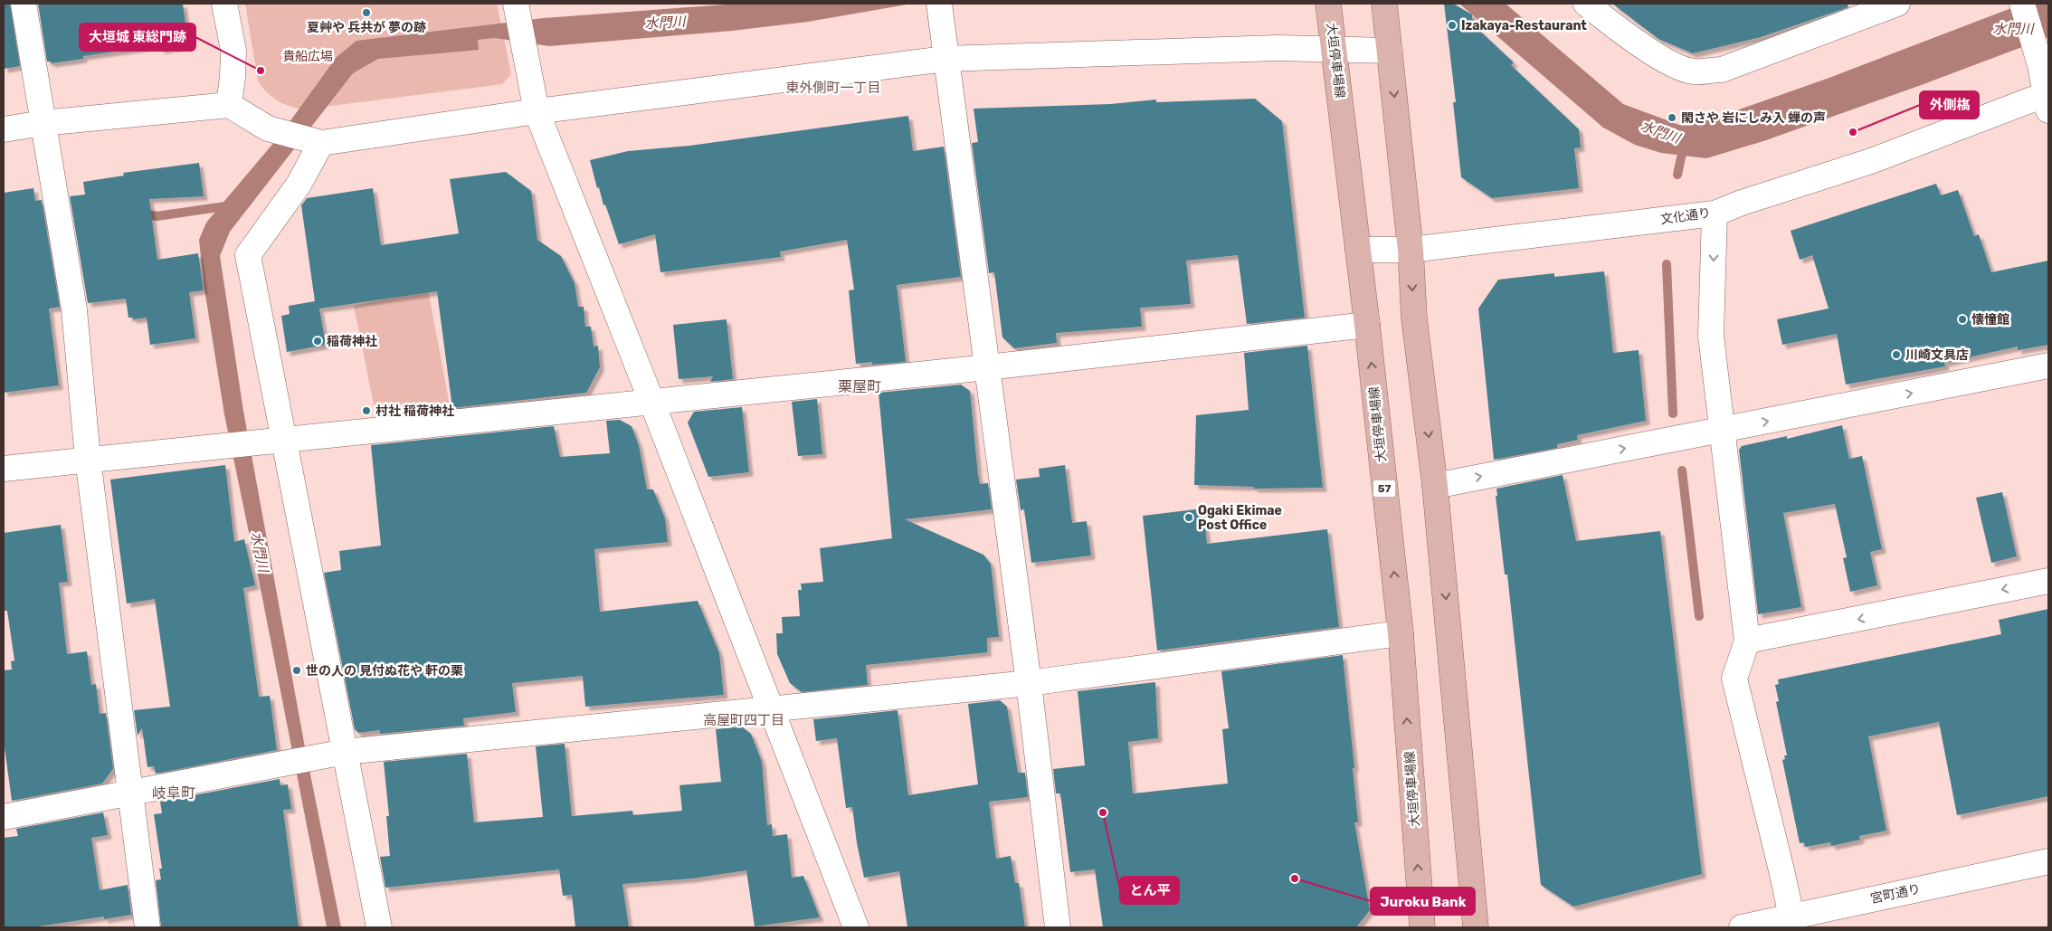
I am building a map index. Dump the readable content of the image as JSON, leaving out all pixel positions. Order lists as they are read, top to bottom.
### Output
{
  "streets": {
    "main road": ["大垣停車場線", "57"],
    "street": ["文化通り", "宮町通り"]
  },
  "crossings": [
    ["大垣停車場線", "文化通り"]
  ],
  "districts": [
    "東外側町一丁目",
    "栗屋町",
    "高屋町四丁目",
    "岐阜町"
  ],
  "water": ["水門川"],
  "parks": ["貴船広場"],
  "places": [
    "夏艸や 兵共が 夢の跡",
    "Izakaya-Restaurant",
    "大垣城 東総門跡",
    "閑さや 岩にしみ入 蝉の声",
    "外側𣘺",
    "懐憧館",
    "稲荷神社",
    "川崎文具店",
    "村社 稲荷神社",
    "Ogaki Ekimae Post Office",
    "世の人の 見付ぬ花や 軒の栗",
    "とん平",
    "Juroku Bank"
  ]
}
